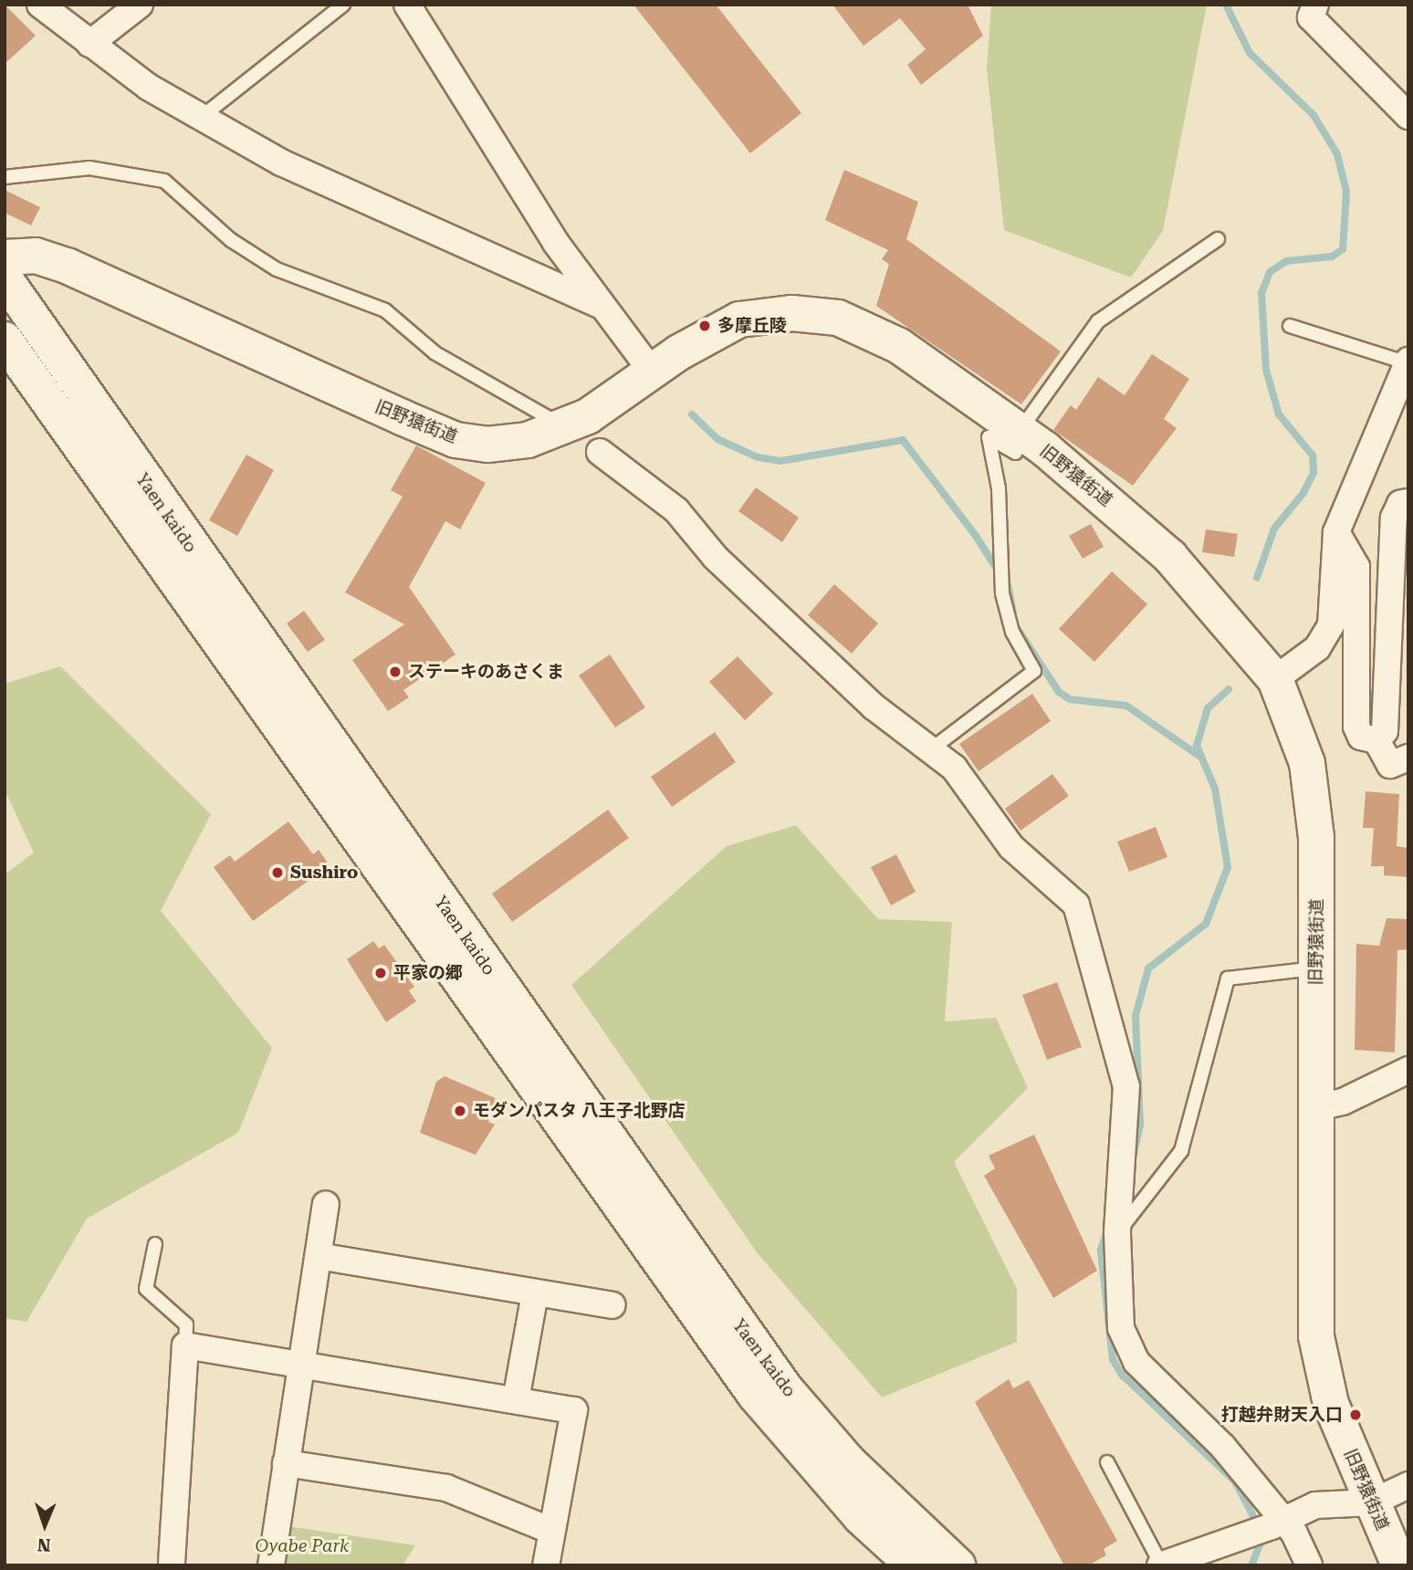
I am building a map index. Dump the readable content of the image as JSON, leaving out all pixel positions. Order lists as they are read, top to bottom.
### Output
{
  "streets": {
    "main road": ["旧野猿街道", "Yaen kaido"]
  },
  "parks": ["Oyabe Park"],
  "places": [
    "多摩丘陵",
    "ステーキのあさくま",
    "Sushiro",
    "平家の郷",
    "モダンパスタ 八王子北野店",
    "打越弁財天入口"
  ],
  "north": "bottom"
}
